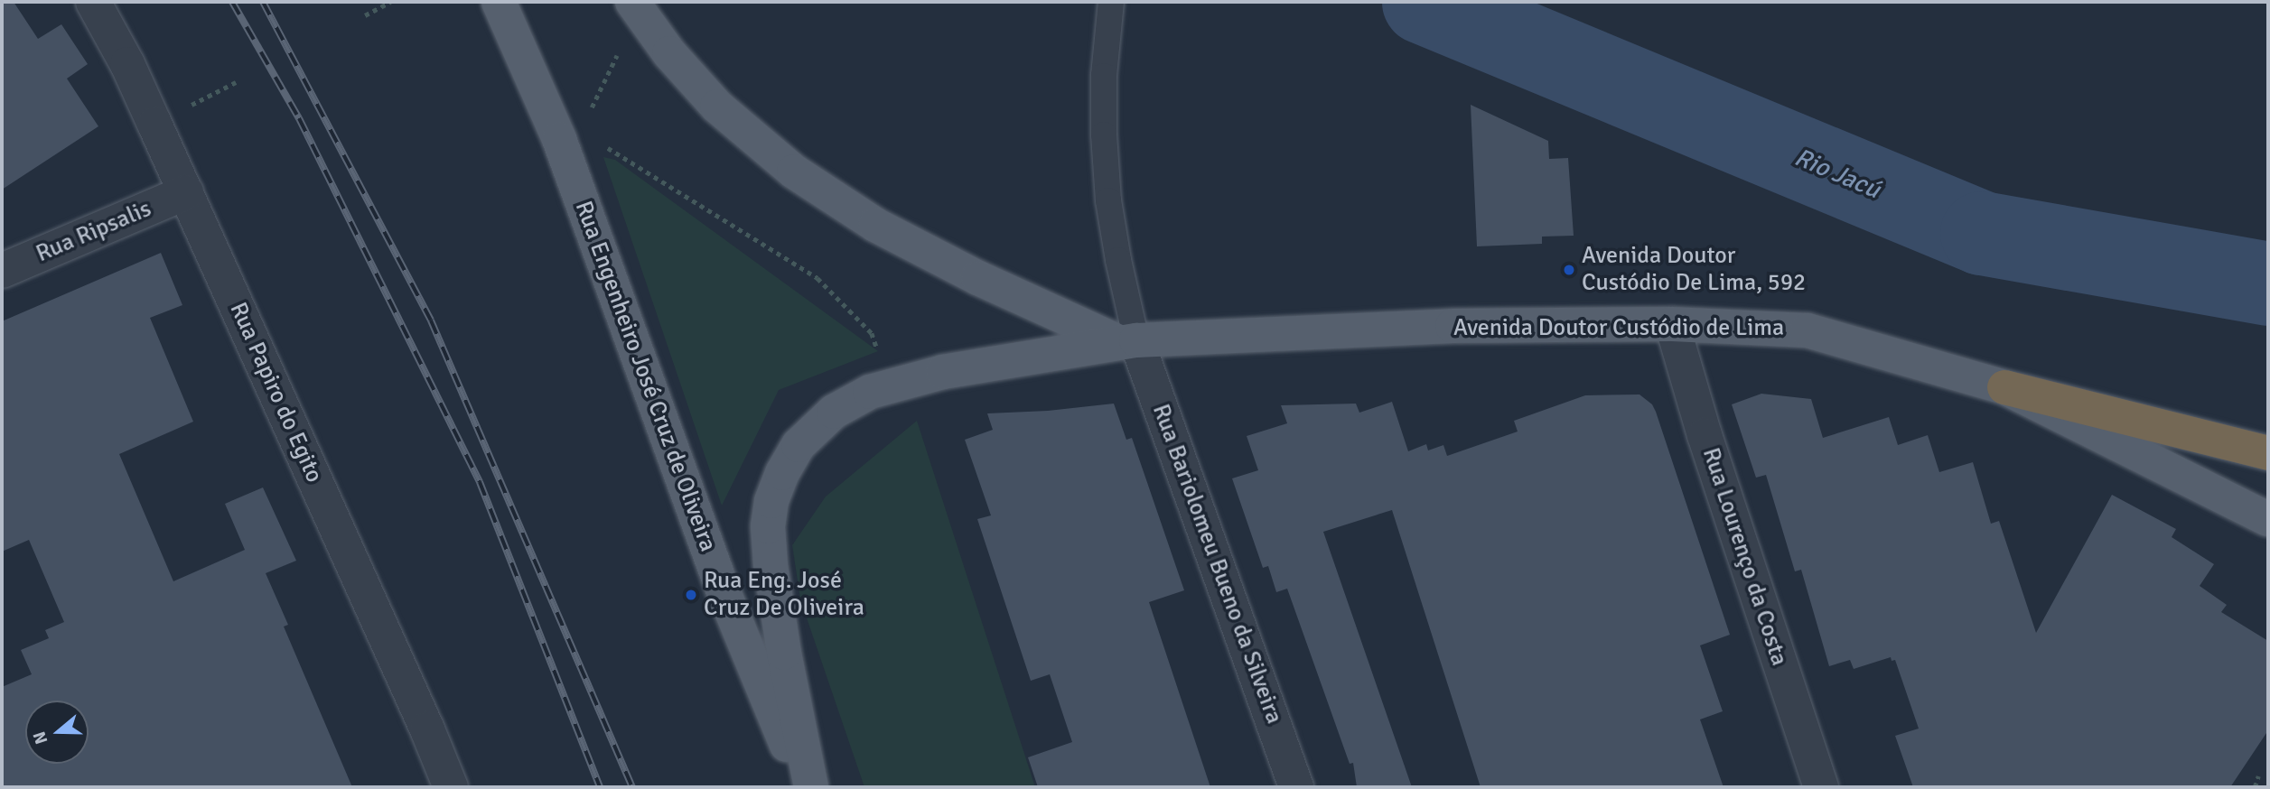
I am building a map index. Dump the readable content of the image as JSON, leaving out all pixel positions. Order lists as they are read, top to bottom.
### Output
{
  "streets": {
    "main road": ["Avenida Doutor Custódio de Lima", "Rua Engenheiro José Cruz de Oliveira"],
    "street": [
      "Rua Ripsalis",
      "Rua Papiro do Egito",
      "Rua Lourenço da Costa",
      "Rua Bariolomeu Bueno da Silveira"
    ]
  },
  "crossings": [
    ["Rua Ripsalis", "Rua Papiro do Egito"],
    ["Avenida Doutor Custódio de Lima", "Rua Lourenço da Costa"],
    ["Avenida Doutor Custódio de Lima", "Rua Bariolomeu Bueno da Silveira"]
  ],
  "water": ["Rio Jacú"],
  "places": ["Avenida Doutor Custódio De Lima, 592", "Rua Eng. José Cruz De Oliveira"],
  "north": "left"
}
